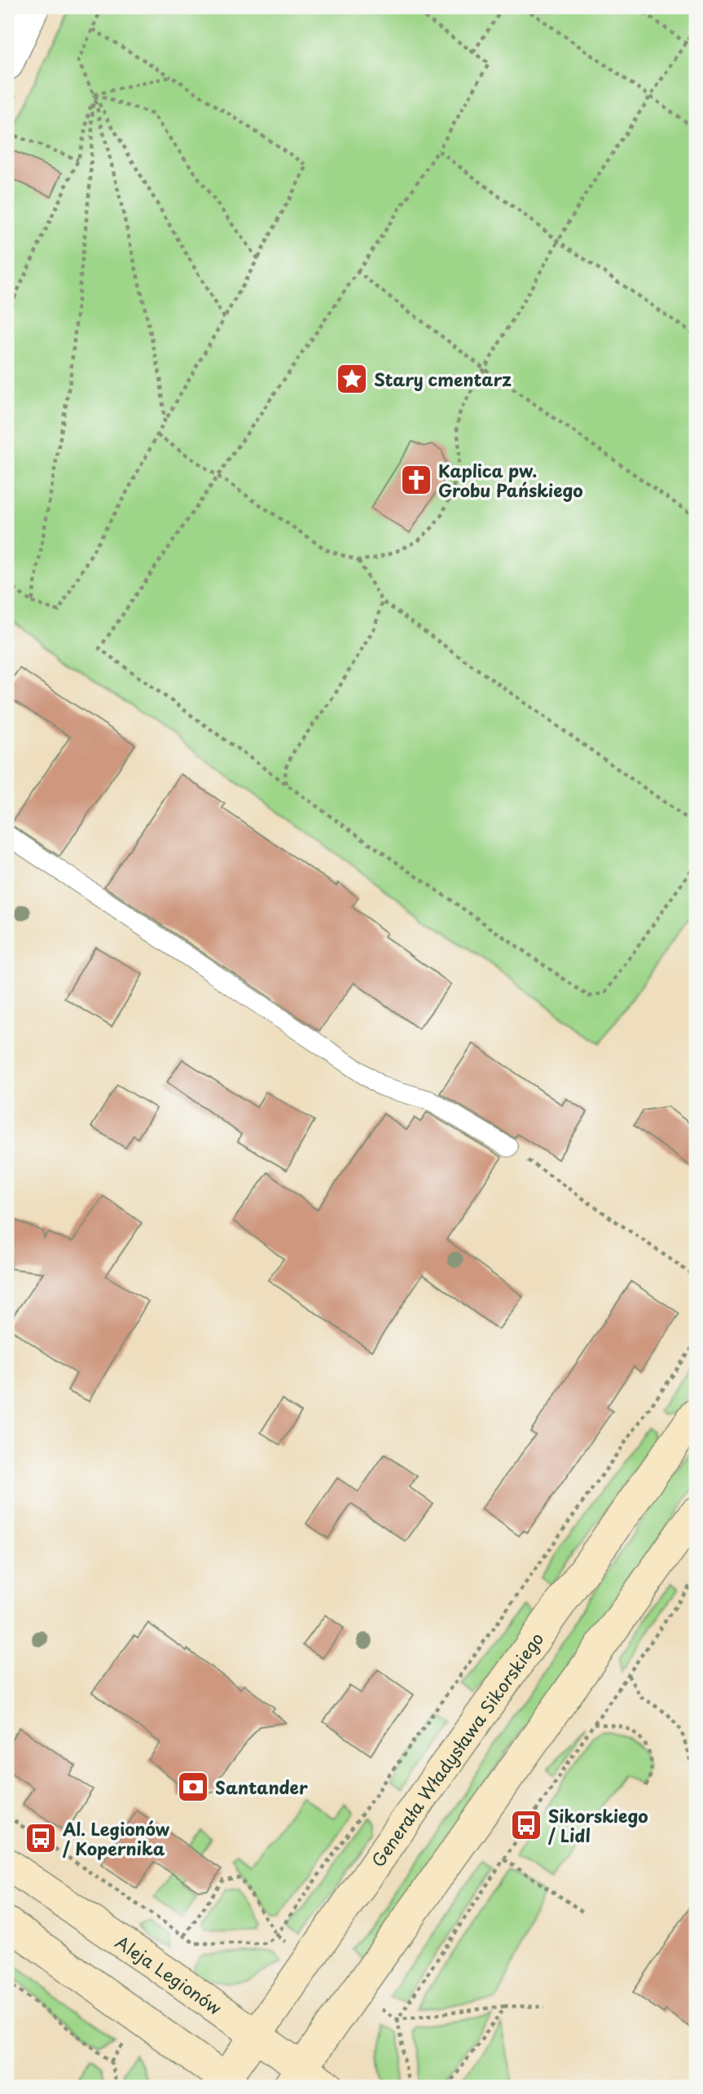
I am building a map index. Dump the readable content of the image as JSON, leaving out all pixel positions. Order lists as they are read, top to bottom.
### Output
{
  "streets": {
    "main road": ["Generała Władysława Sikorskiego", "Aleja Legionów"]
  },
  "crossings": [
    ["Generała Władysława Sikorskiego", "Aleja Legionów"]
  ],
  "places": {
    "place": ["Stary cmentarz"],
    "church": ["Kaplica pw. Grobu Pańskiego"],
    "bank": ["Santander"],
    "bus stop": ["Sikorskiego / Lidl", "Al. Legionów / Kopernika"]
  }
}
